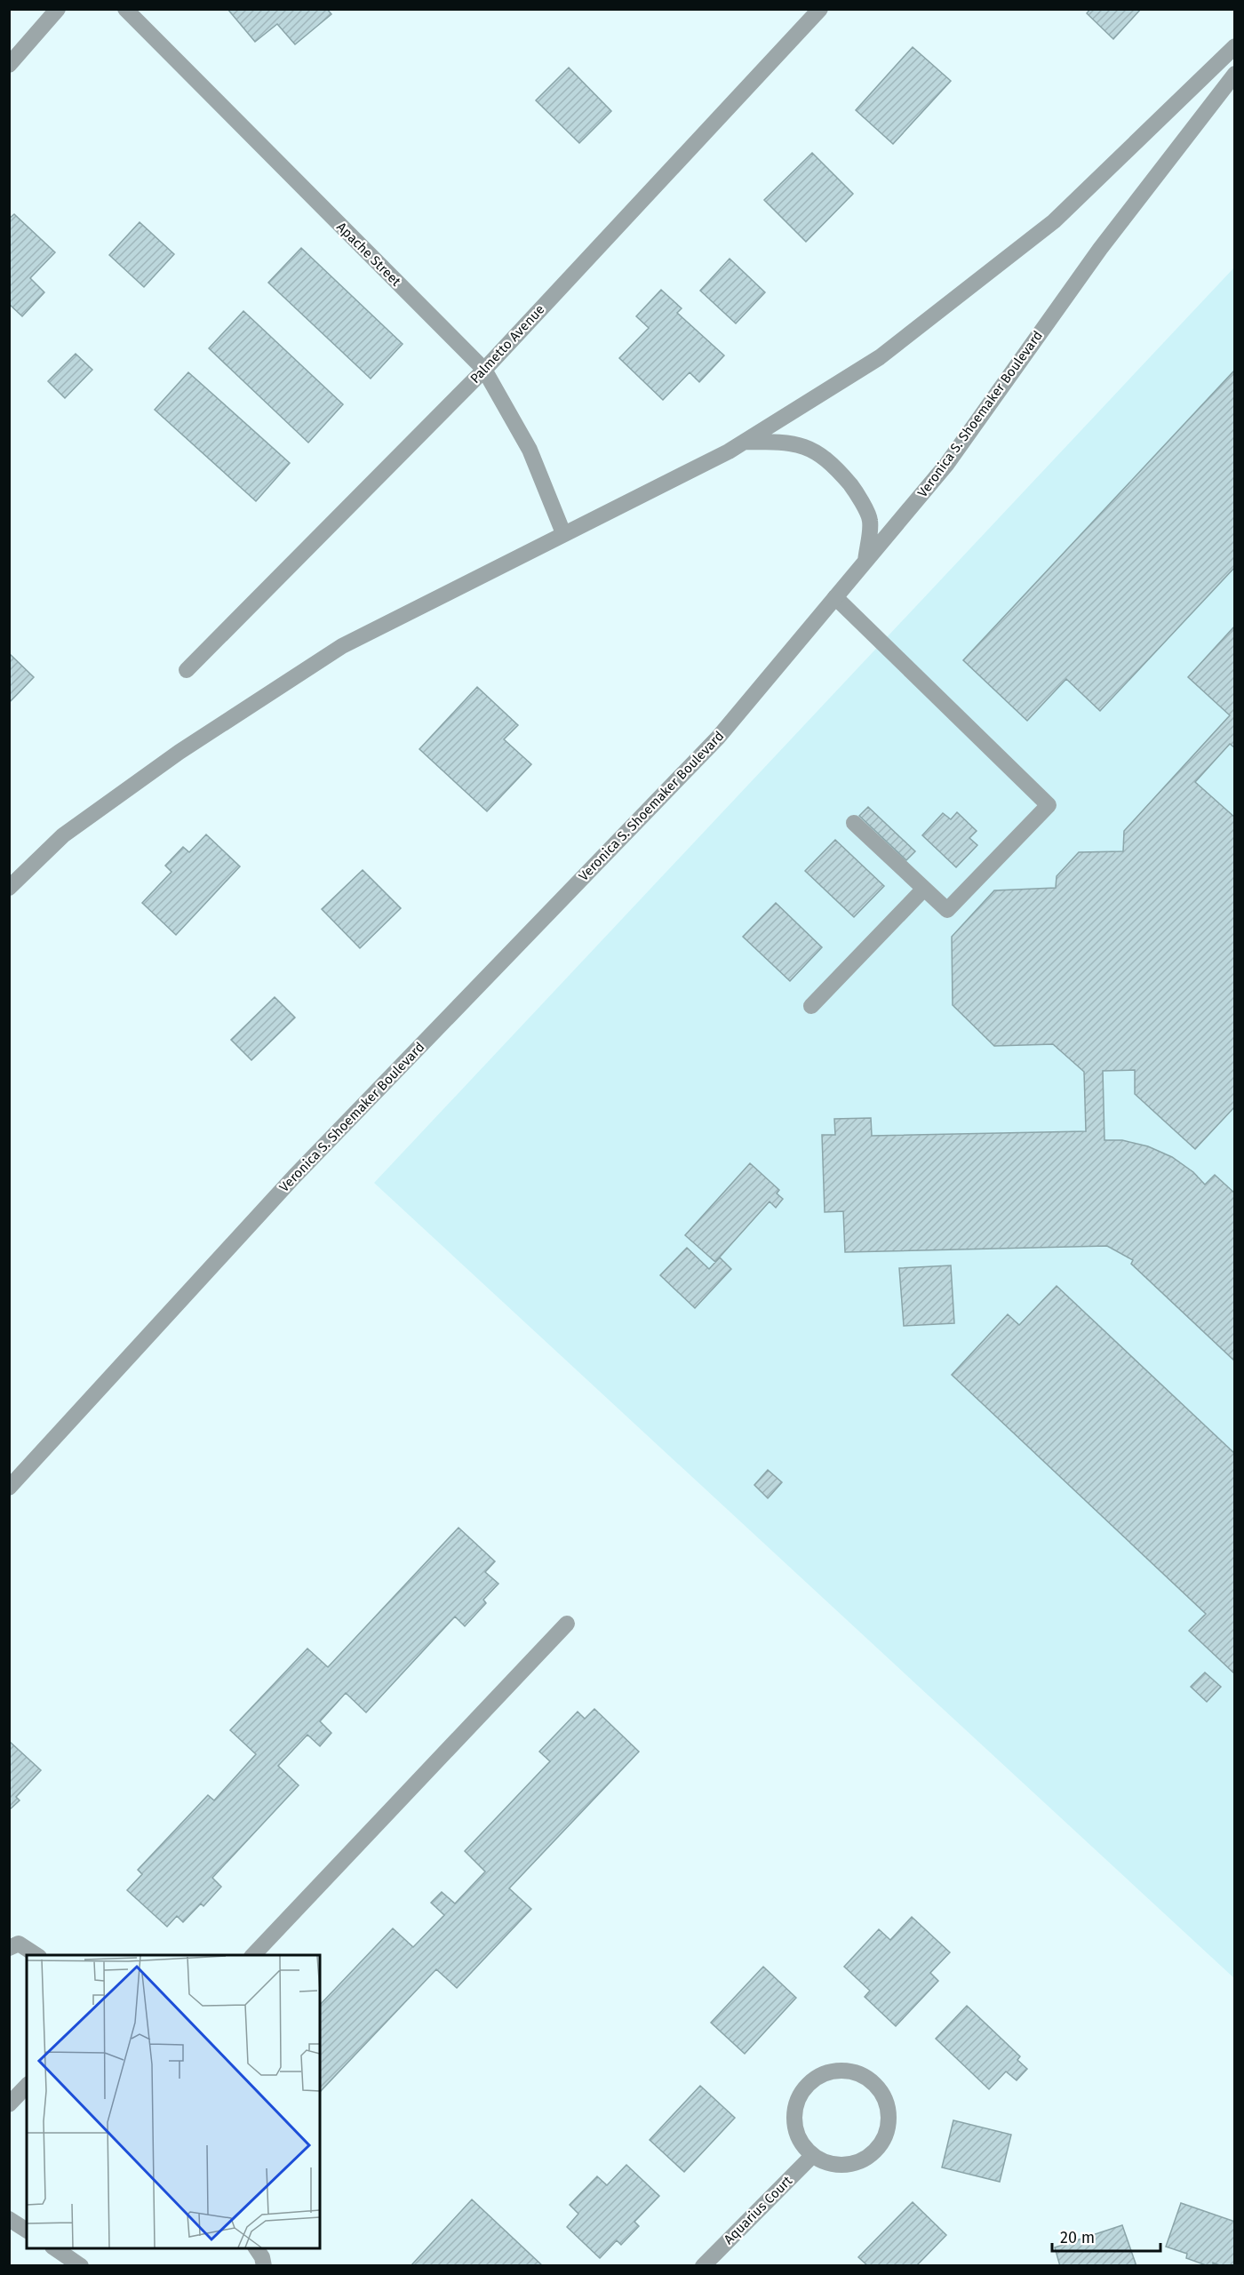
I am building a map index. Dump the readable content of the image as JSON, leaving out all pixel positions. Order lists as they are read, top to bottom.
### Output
{
  "streets": {
    "street": [
      "Apache Street",
      "Palmetto Avenue",
      "Veronica S. Shoemaker Boulevard",
      "Aquarius Court"
    ]
  },
  "crossings": [
    ["Apache Street", "Palmetto Avenue"]
  ],
  "scale_bar": "20 m"
}
